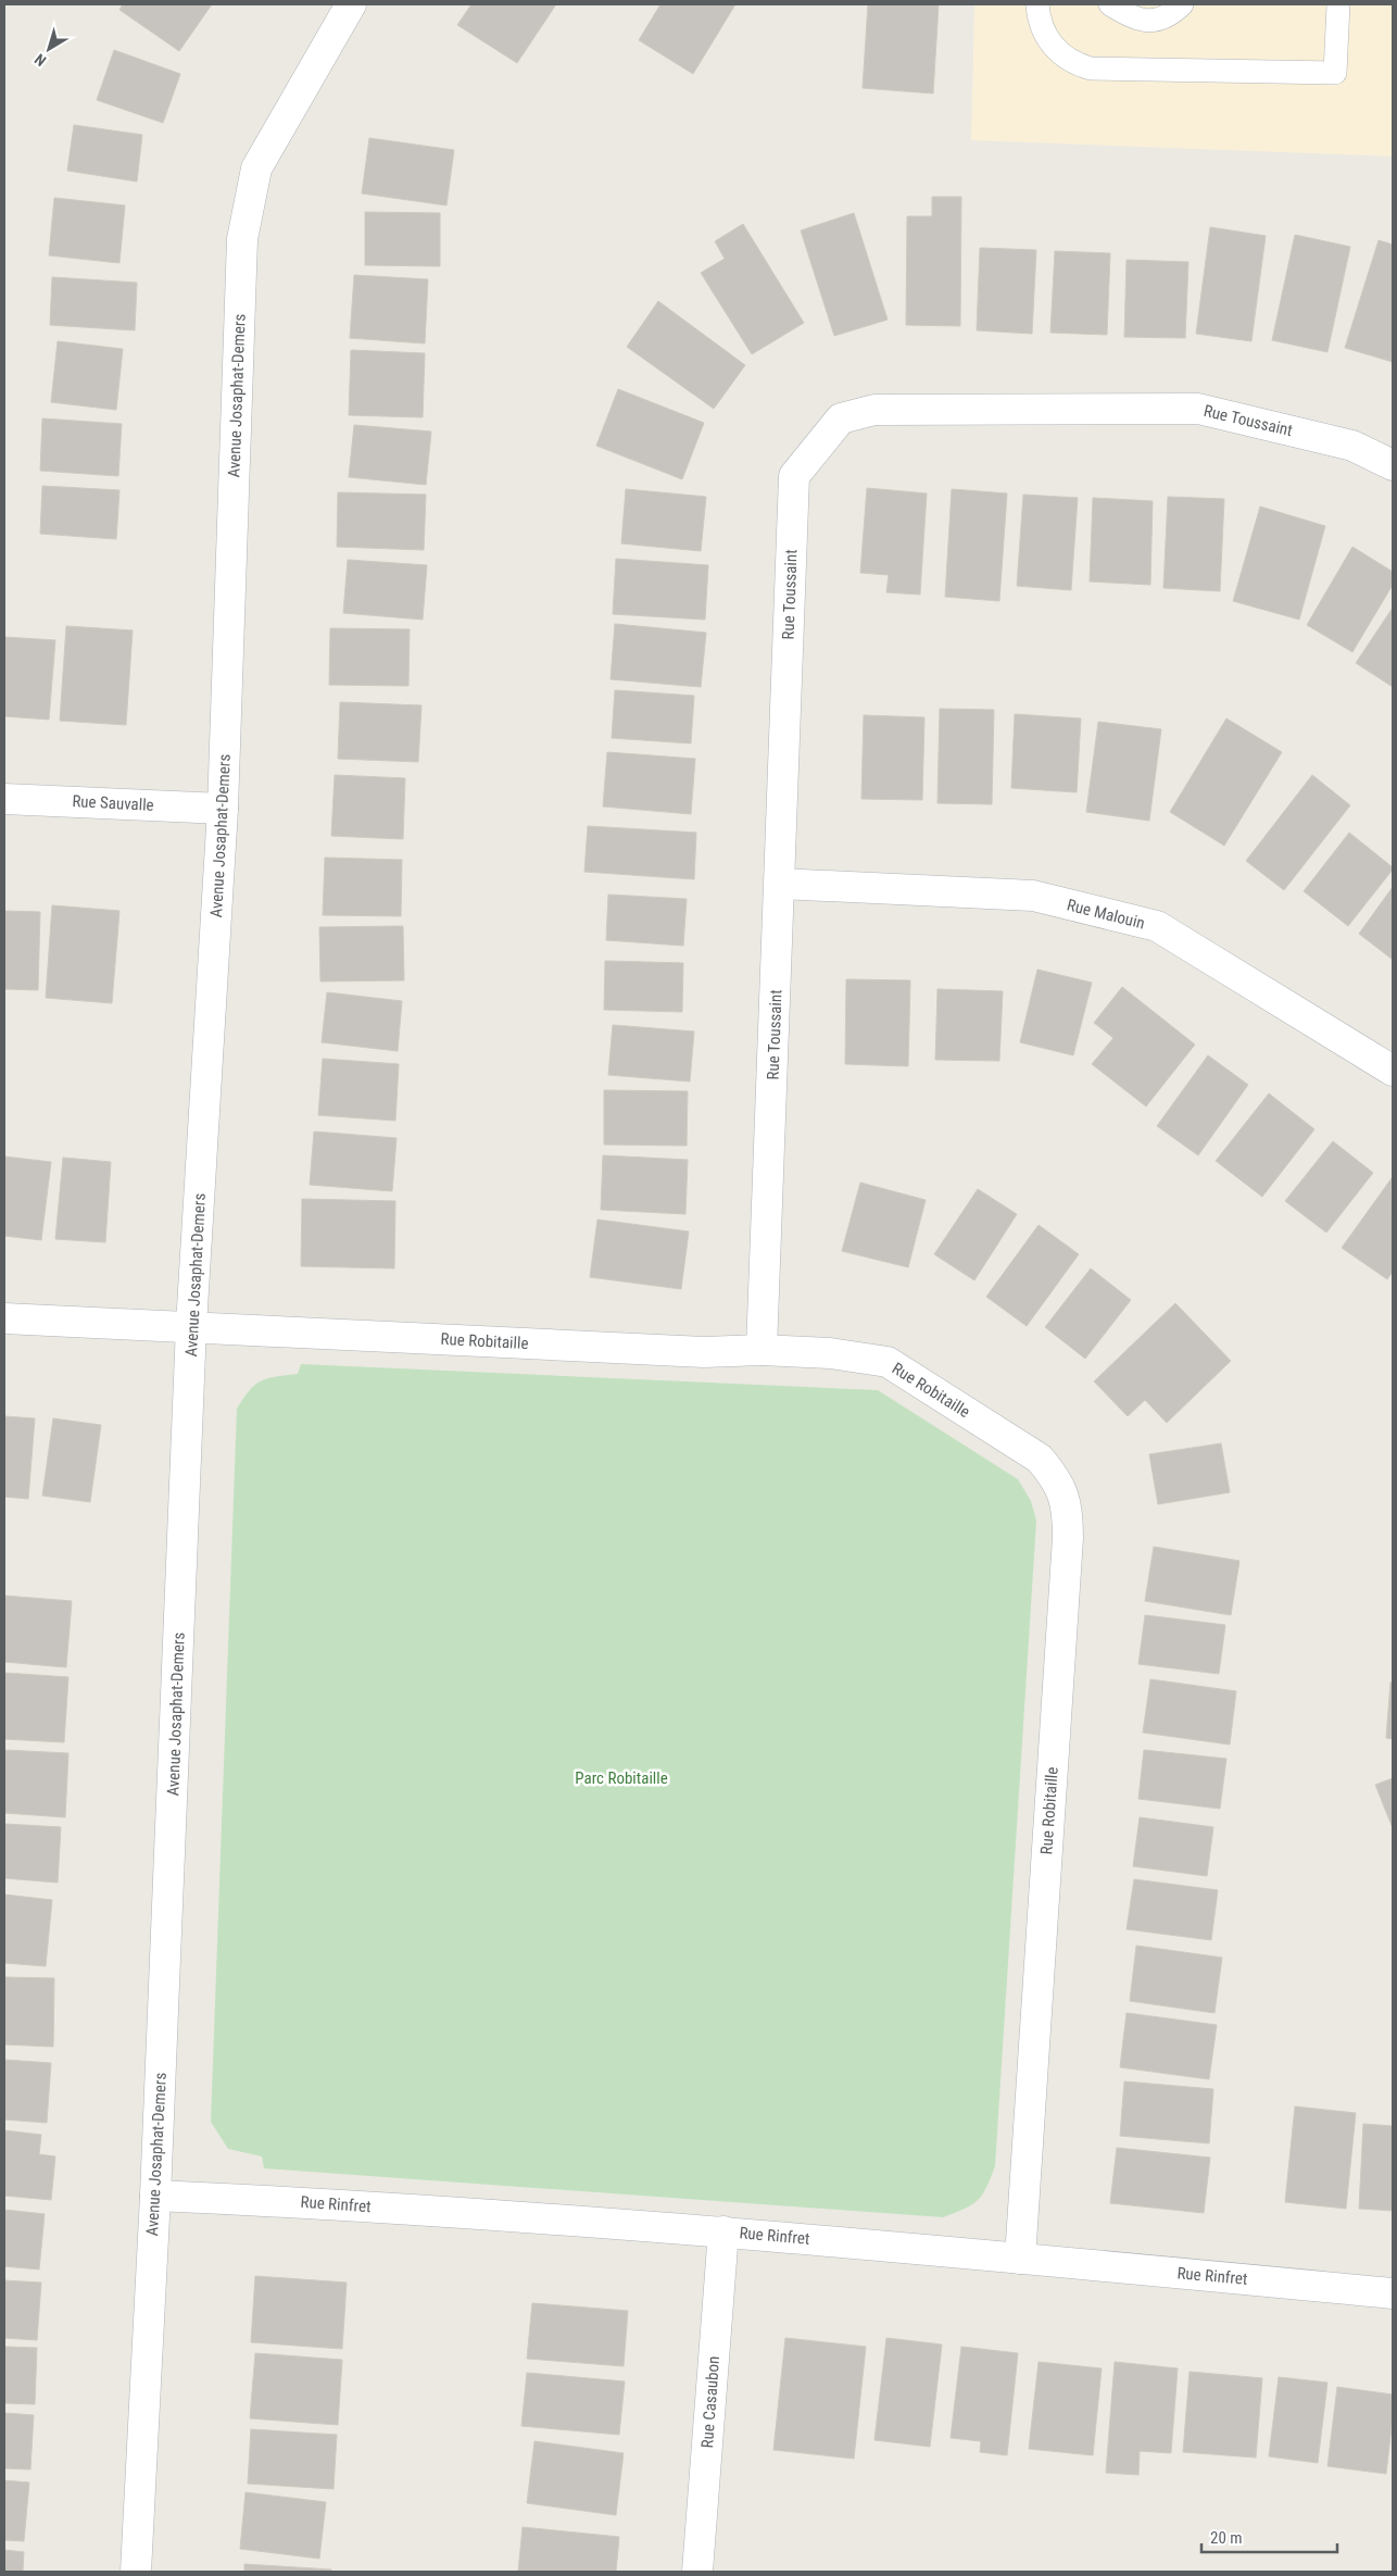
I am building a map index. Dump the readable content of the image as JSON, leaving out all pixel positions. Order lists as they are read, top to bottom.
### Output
{
  "streets": {
    "street": [
      "Avenue Josaphat-Demers",
      "Rue Toussaint",
      "Rue Sauvalle",
      "Rue Malouin",
      "Rue Robitaille",
      "Rue Rinfret",
      "Rue Casaubon"
    ]
  },
  "crossings": [
    ["Avenue Josaphat-Demers", "Rue Sauvalle"],
    ["Avenue Josaphat-Demers", "Rue Robitaille"],
    ["Avenue Josaphat-Demers", "Rue Rinfret"],
    ["Rue Toussaint", "Rue Malouin"],
    ["Rue Toussaint", "Rue Robitaille"],
    ["Rue Robitaille", "Rue Rinfret"],
    ["Rue Rinfret", "Rue Casaubon"]
  ],
  "parks": ["Parc Robitaille"],
  "scale_bar": "20 m",
  "north": "bottom left"
}
